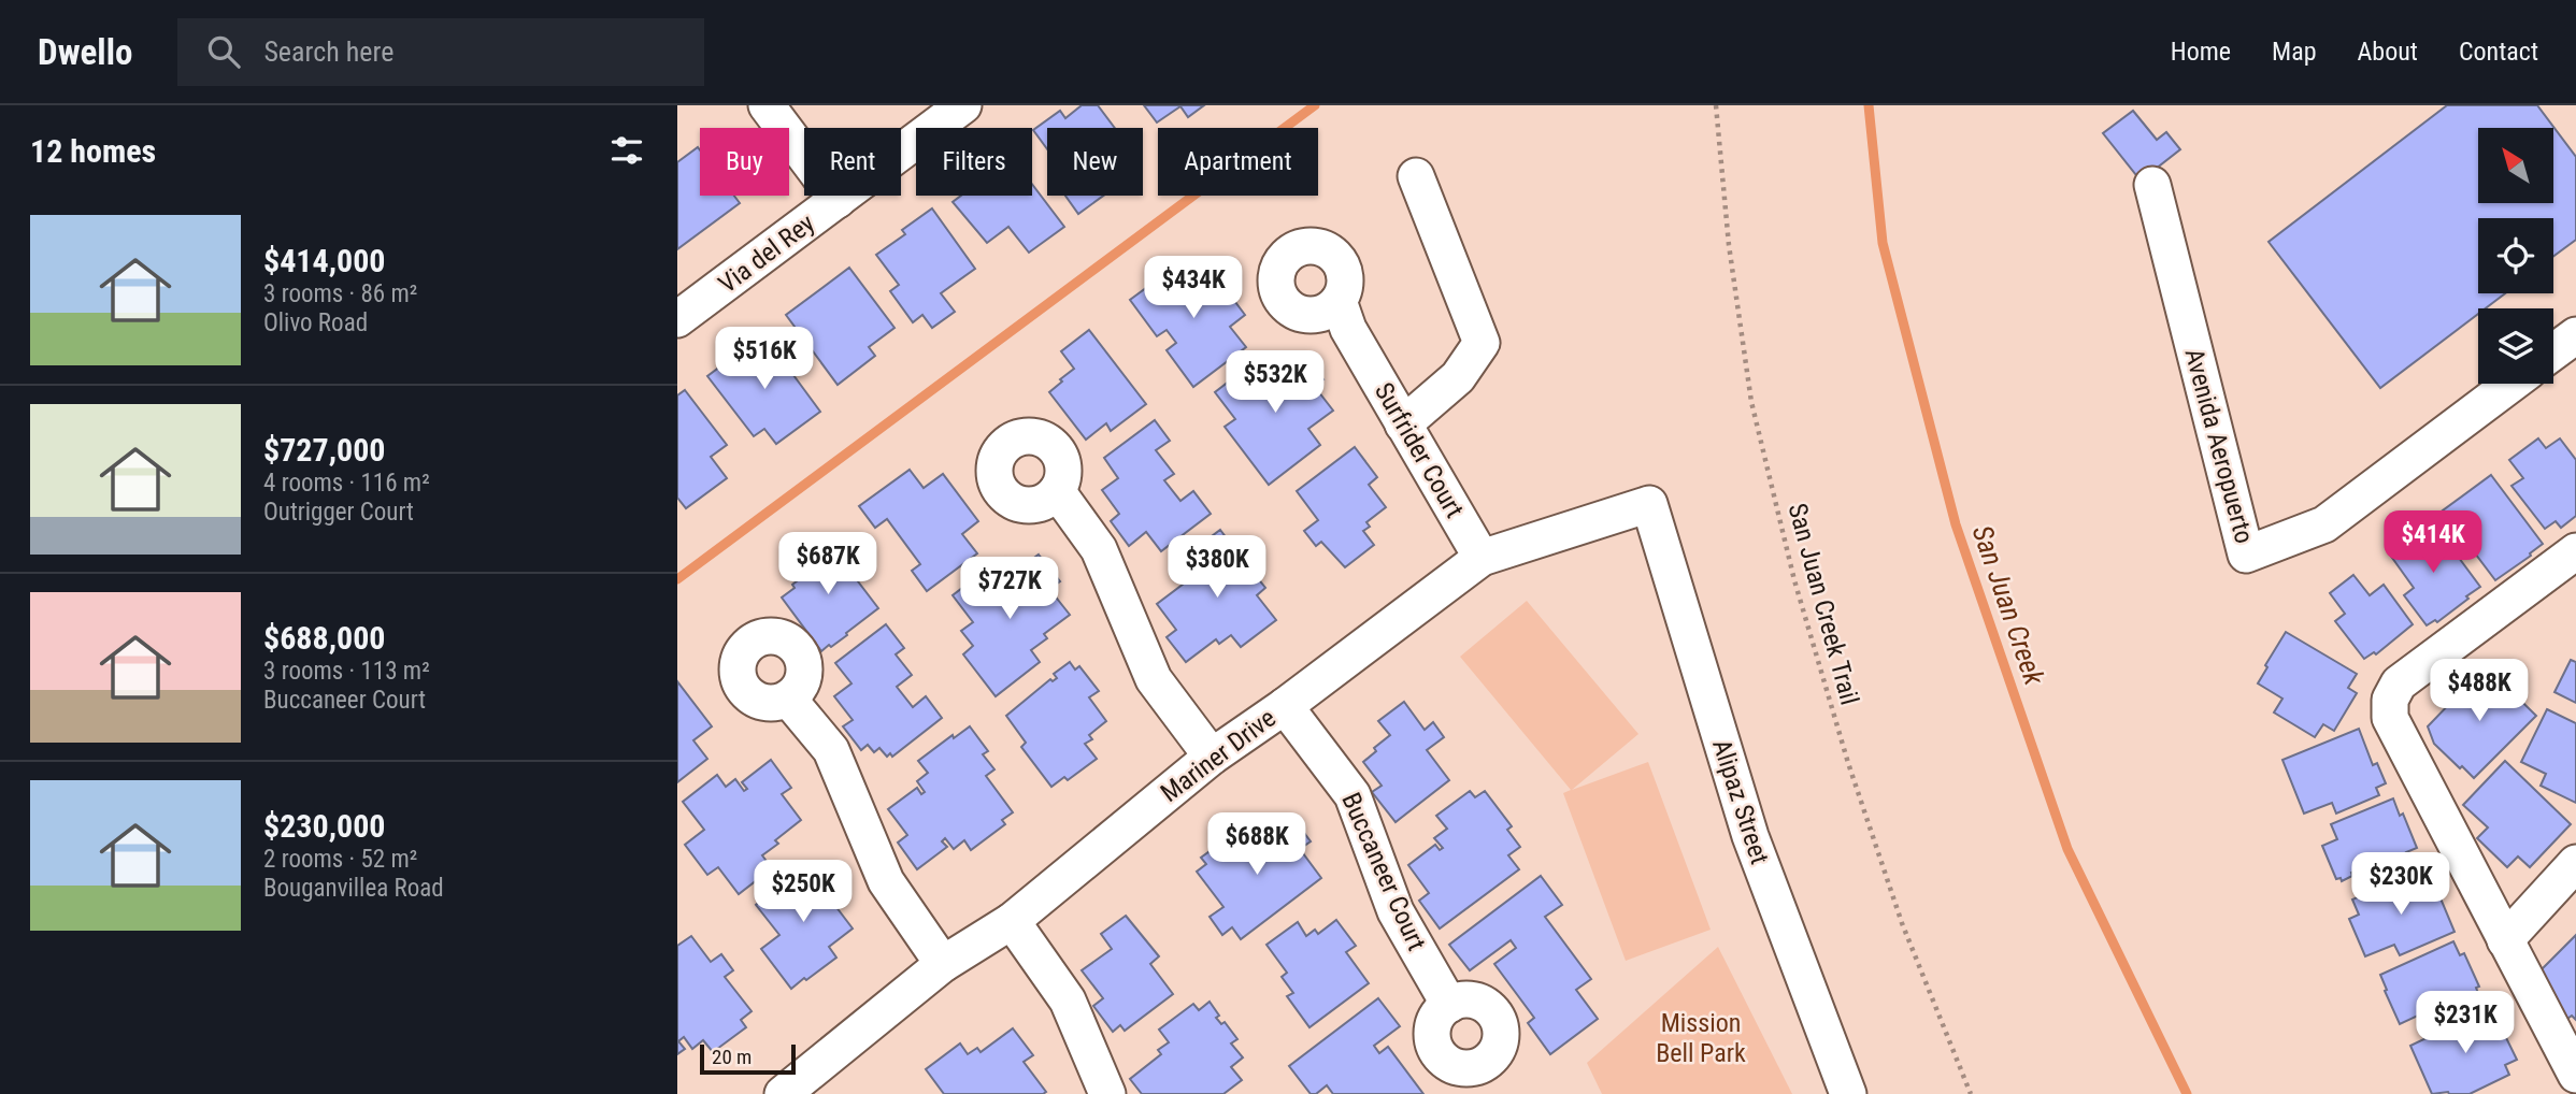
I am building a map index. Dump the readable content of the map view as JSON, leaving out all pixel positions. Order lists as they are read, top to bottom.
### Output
{
  "streets": {
    "street": [
      "Via del Rey",
      "Avenida Aeropuerto",
      "Surfrider Court",
      "Mariner Drive",
      "Alipaz Street",
      "Buccaneer Court"
    ],
    "path": ["San Juan Creek Trail"]
  },
  "crossings": [
    ["Surfrider Court", "Mariner Drive"],
    ["Mariner Drive", "Alipaz Street"],
    ["Mariner Drive", "Buccaneer Court"]
  ],
  "water": ["San Juan Creek"],
  "parks": ["Mission Bell Park"],
  "scale_bar": "20 m",
  "north": "top left",
  "page": {
    "header": "Dwello",
    "search": "Search here",
    "nav": [
      "Home",
      "Map",
      "About",
      "Contact"
    ],
    "heading": "12 homes",
    "chip": [
      "Buy",
      "Rent",
      "Filters",
      "New",
      "Apartment"
    ],
    "list": [
      {
        "name": "$414,000",
        "note": "3 rooms · 86 m² · Olivo Road"
      },
      {
        "name": "$727,000",
        "note": "4 rooms · 116 m² · Outrigger Court"
      },
      {
        "name": "$688,000",
        "note": "3 rooms · 113 m² · Buccaneer Court"
      },
      {
        "name": "$230,000",
        "note": "2 rooms · 52 m² · Bouganvillea Road"
      }
    ],
    "price": [
      "$434K",
      "$516K",
      "$532K",
      "$414K",
      "$687K",
      "$380K",
      "$727K",
      "$488K",
      "$688K",
      "$230K",
      "$250K",
      "$231K"
    ],
    "scale": "20 m"
  }
}
